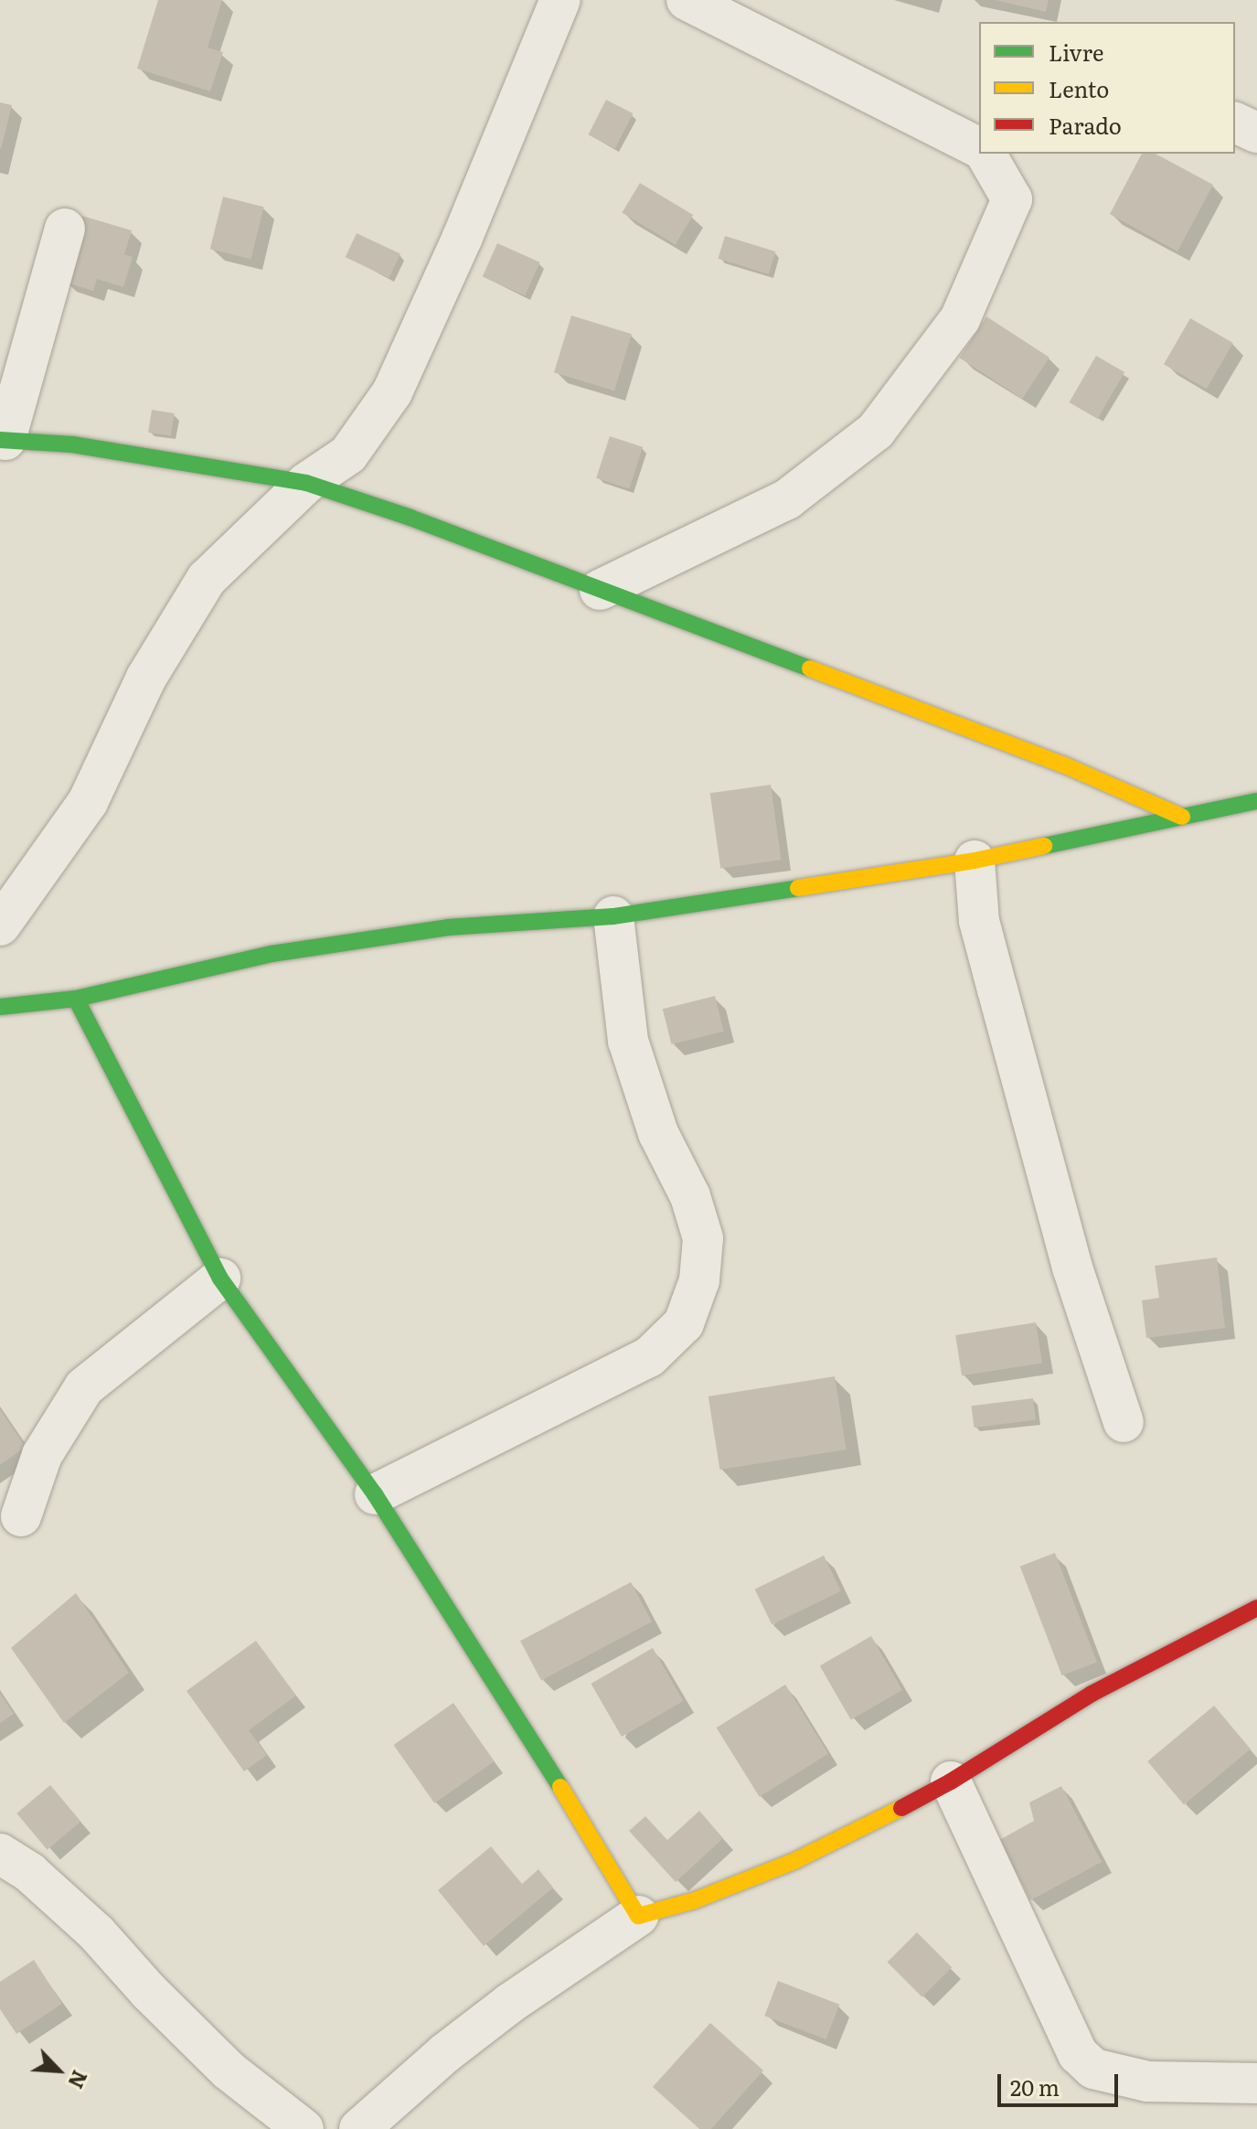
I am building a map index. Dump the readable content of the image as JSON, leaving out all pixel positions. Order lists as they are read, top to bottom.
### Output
{
  "legend": ["Livre", "Lento", "Parado"],
  "scale_bar": "20 m",
  "north": "bottom right"
}
